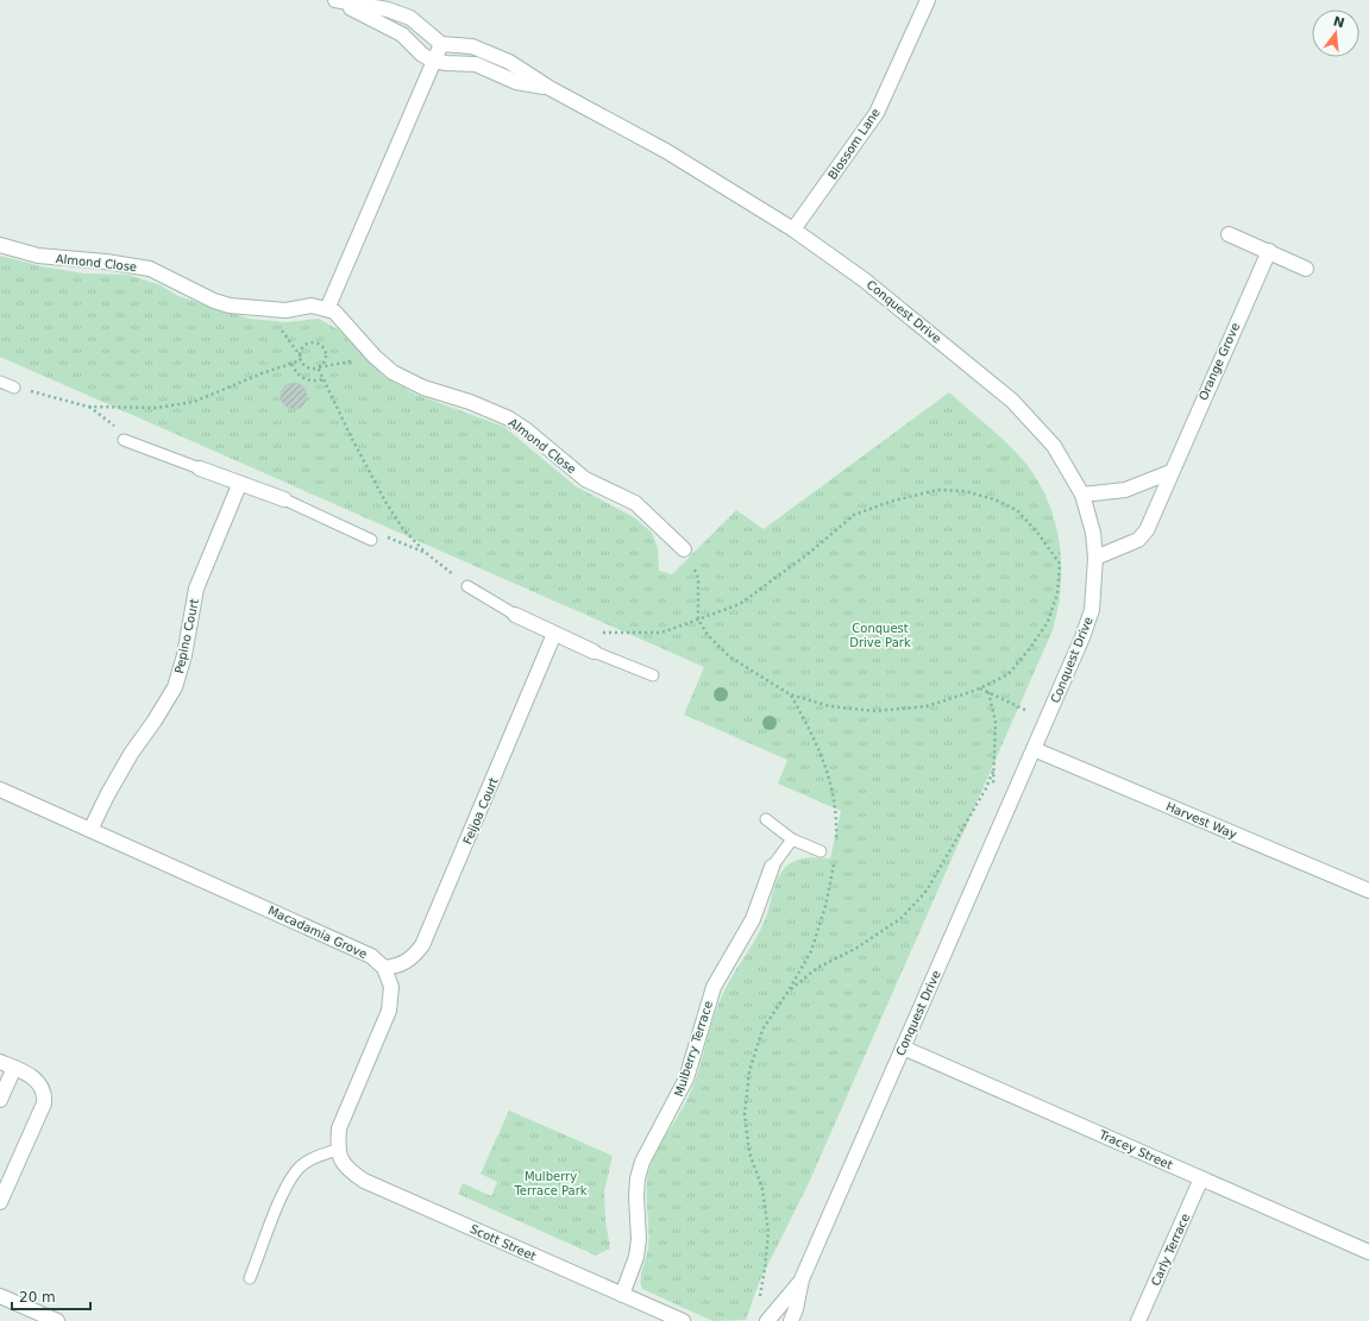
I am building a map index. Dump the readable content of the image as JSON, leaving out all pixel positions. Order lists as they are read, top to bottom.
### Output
{
  "streets": {
    "street": [
      "Blossom Lane",
      "Almond Close",
      "Conquest Drive",
      "Orange Grove",
      "Pepino Court",
      "Feijoa Court",
      "Harvest Way",
      "Macadamia Grove",
      "Mulberry Terrace",
      "Tracey Street",
      "Scott Street",
      "Carly Terrace"
    ]
  },
  "crossings": [
    ["Blossom Lane", "Conquest Drive"],
    ["Conquest Drive", "Orange Grove"],
    ["Conquest Drive", "Harvest Way"],
    ["Conquest Drive", "Tracey Street"],
    ["Pepino Court", "Macadamia Grove"],
    ["Feijoa Court", "Macadamia Grove"],
    ["Mulberry Terrace", "Scott Street"],
    ["Tracey Street", "Carly Terrace"]
  ],
  "parks": ["Conquest Drive Park", "Mulberry Terrace Park"],
  "scale_bar": "20 m",
  "north": "top"
}
